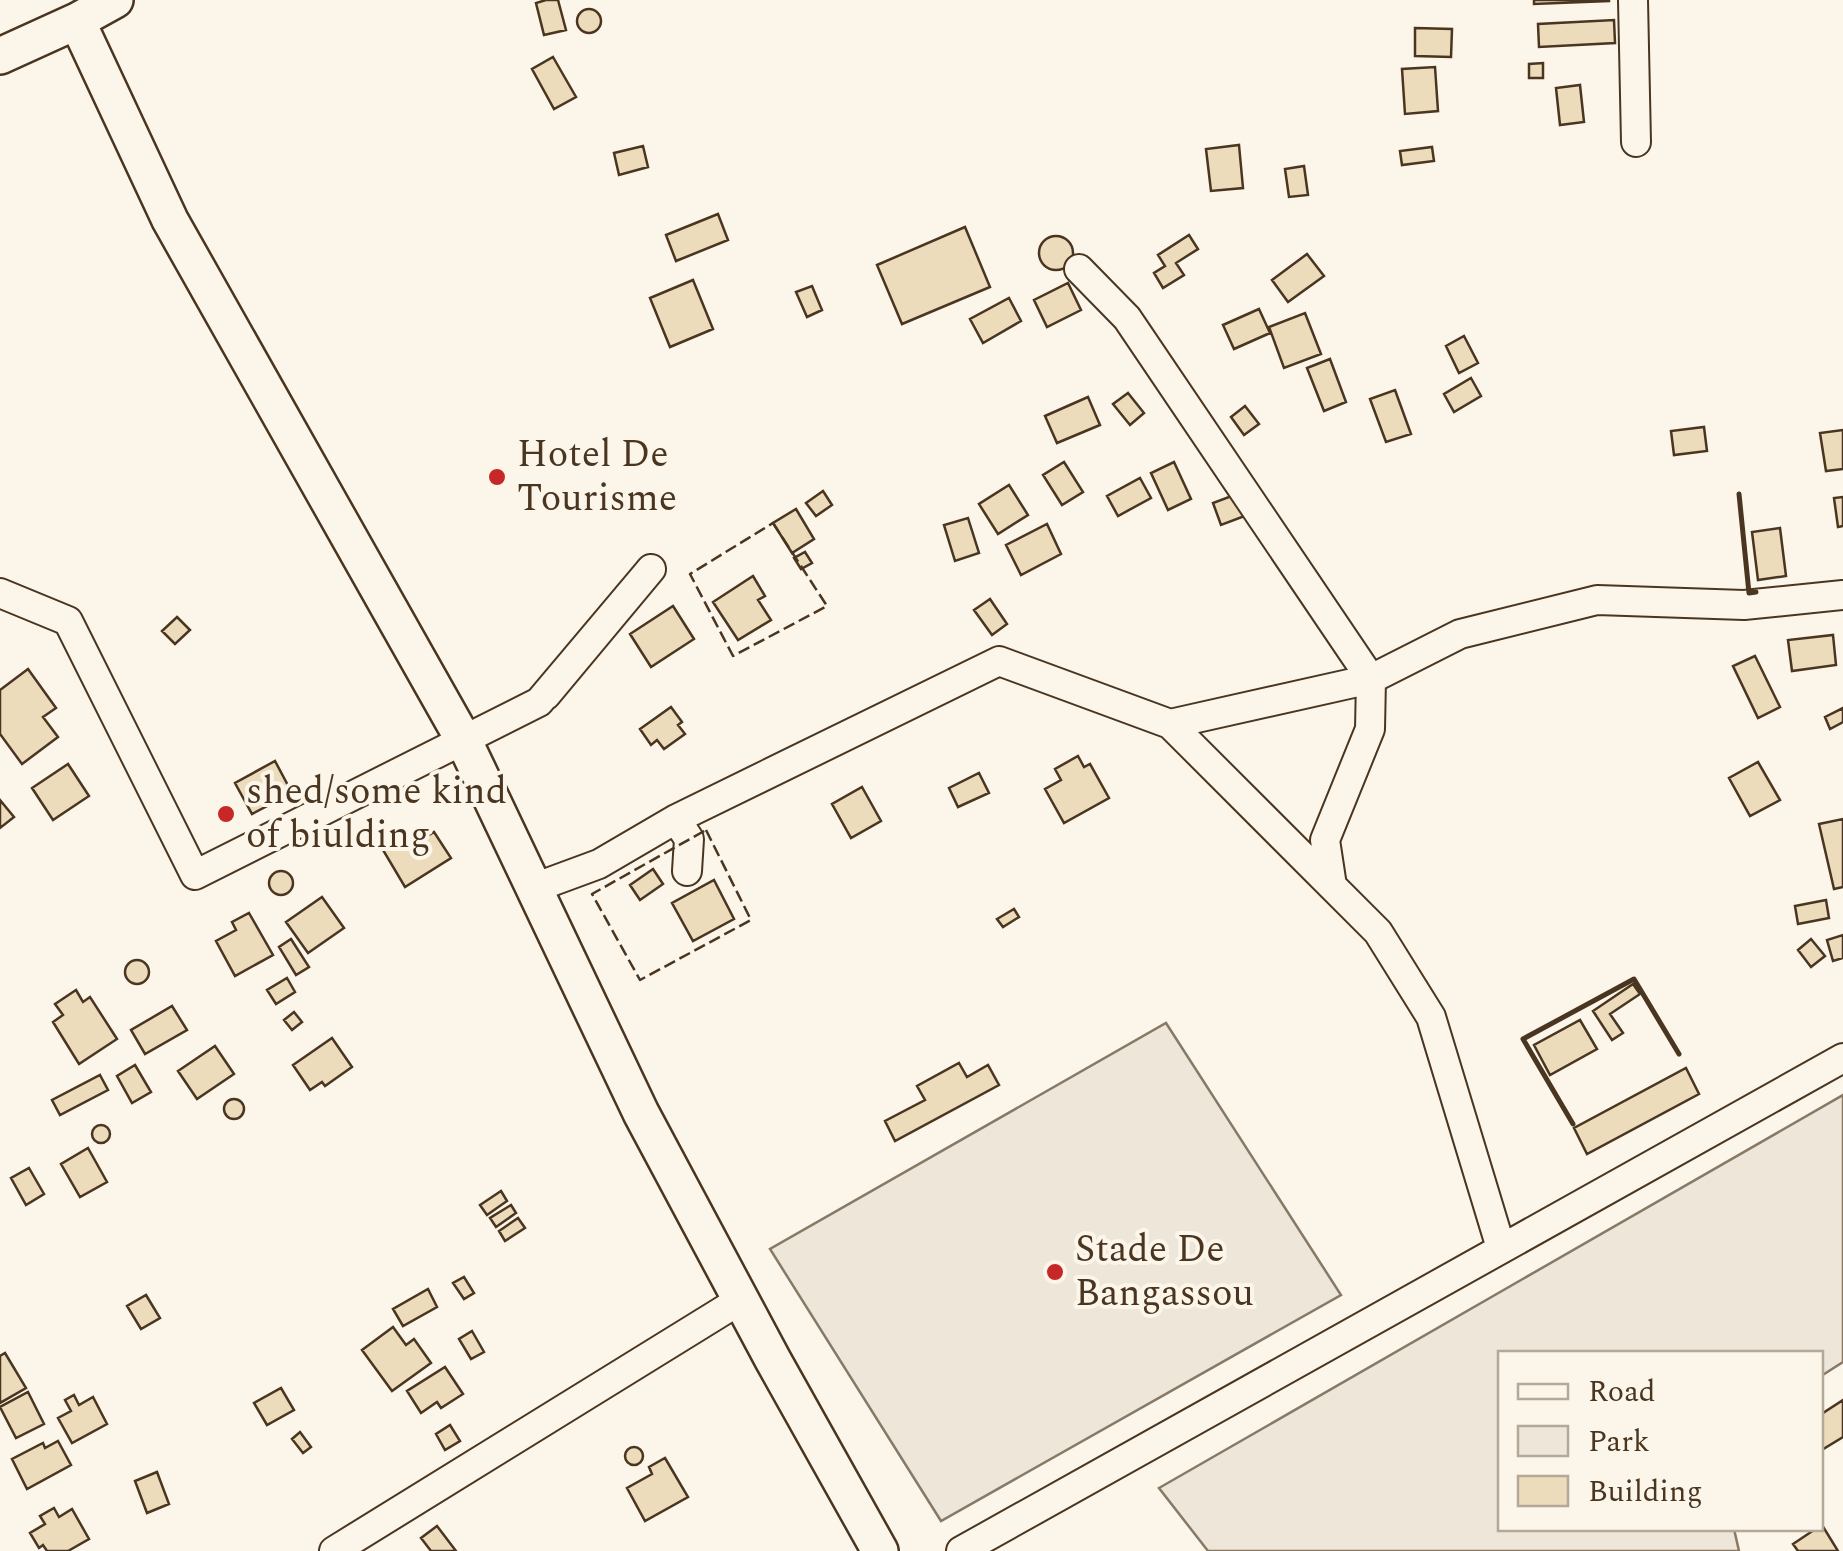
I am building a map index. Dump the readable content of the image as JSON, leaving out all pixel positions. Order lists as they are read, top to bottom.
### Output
{
  "places": ["Hotel De Tourisme", "shed/some kind of biulding", "Stade De Bangassou"],
  "legend": ["Road", "Park", "Building"]
}
